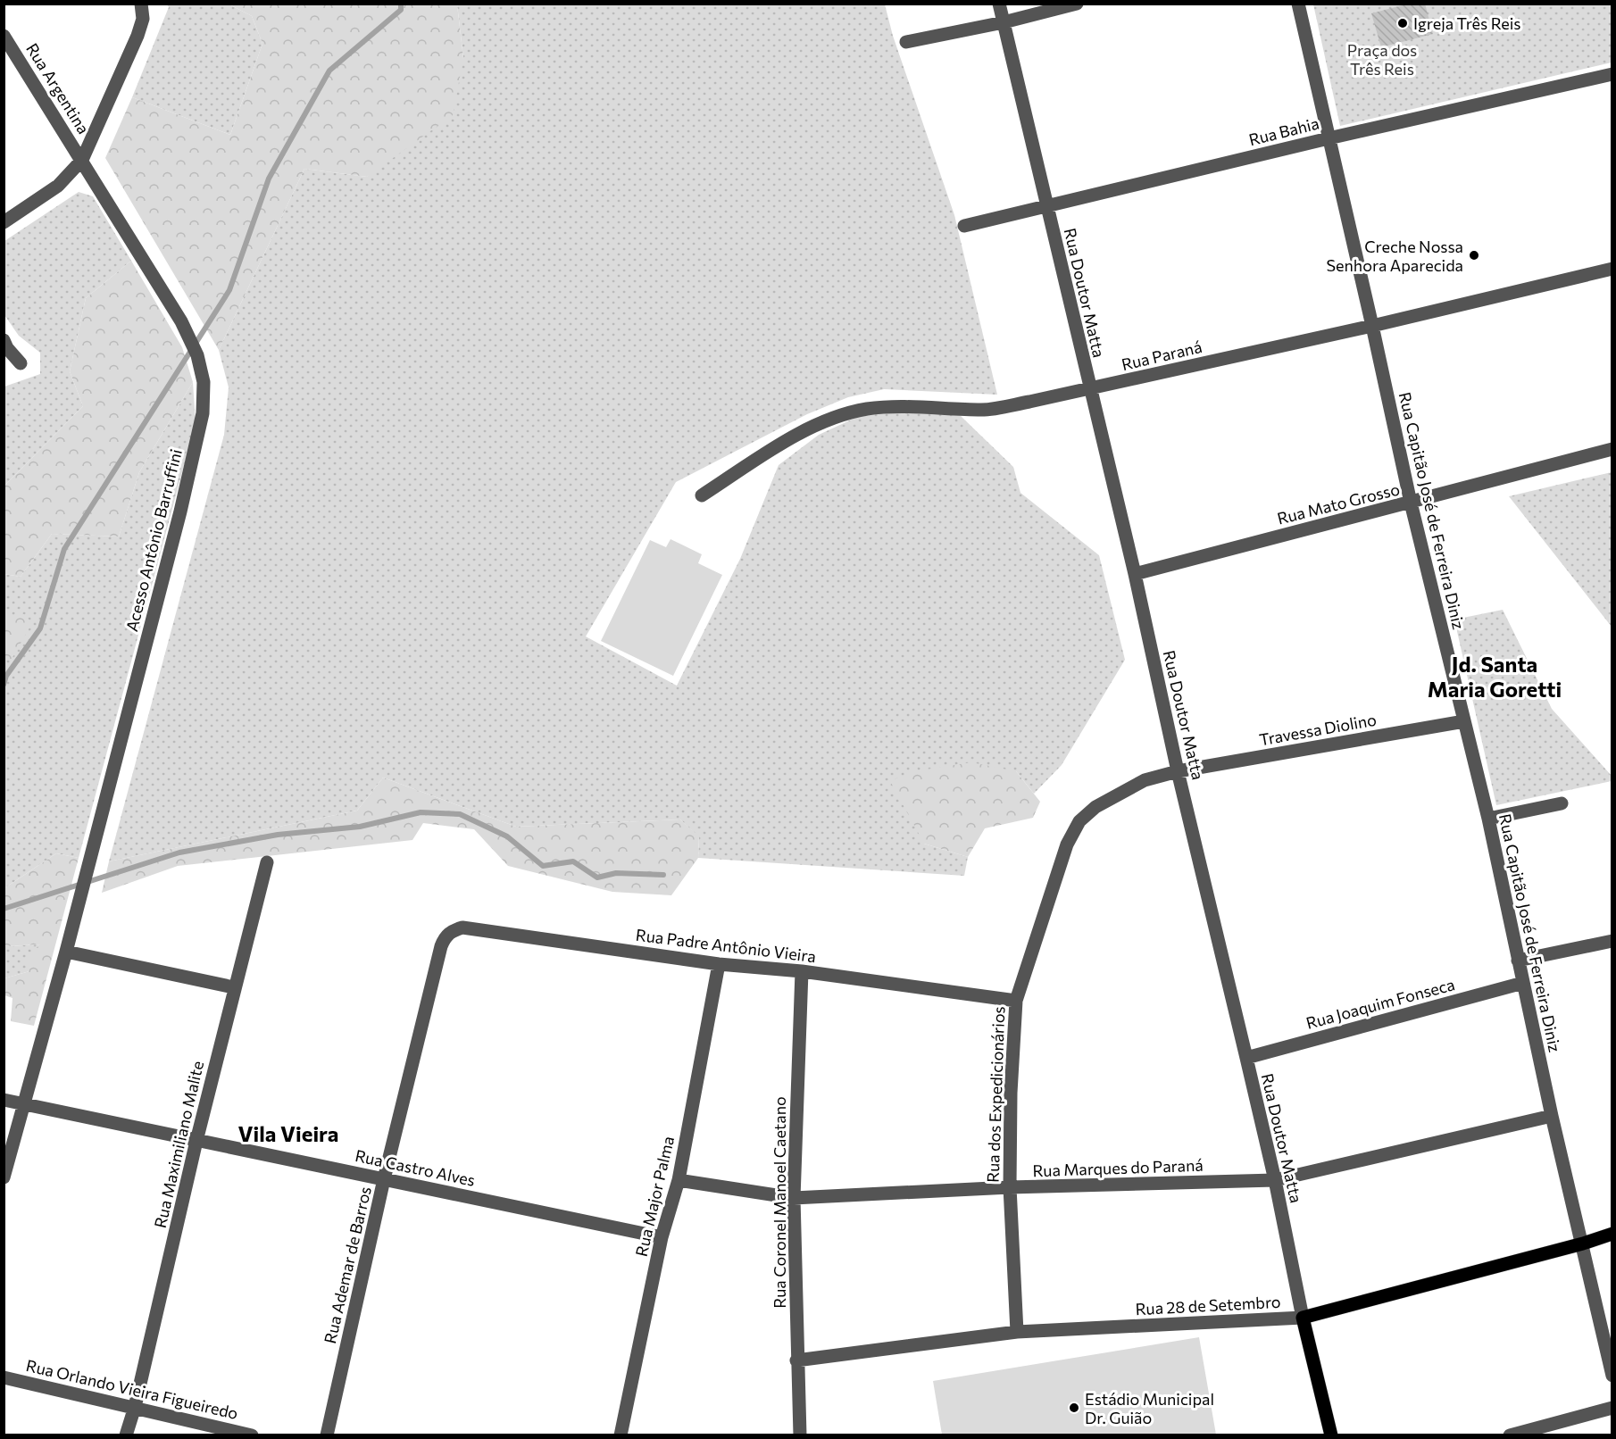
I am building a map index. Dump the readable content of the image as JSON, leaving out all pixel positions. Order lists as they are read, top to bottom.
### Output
{
  "streets": {
    "main road": ["Rua Doutor Matta", "Rua 28 de Setembro"],
    "street": [
      "Rua Argentina",
      "Rua Bahia",
      "Rua Paraná",
      "Rua Mato Grosso",
      "Rua Capitão José de Ferreira Diniz",
      "Acesso Antônio Barruffini",
      "Travessa Diolino",
      "Rua Padre Antônio Vieira",
      "Rua Joaquim Fonseca",
      "Rua dos Expedicionários",
      "Rua Maximiliano Malite",
      "Rua Castro Alves",
      "Rua Marques do Paraná",
      "Rua Major Palma",
      "Rua Coronel Manoel Caetano",
      "Rua Ademar de Barros",
      "Rua Orlando Vieira Figueiredo"
    ]
  },
  "crossings": [
    ["Rua Argentina", "Acesso Antônio Barruffini"],
    ["Rua Bahia", "Rua Doutor Matta"],
    ["Rua Bahia", "Rua Capitão José de Ferreira Diniz"],
    ["Rua Doutor Matta", "Rua Paraná"],
    ["Rua Doutor Matta", "Rua Mato Grosso"],
    ["Rua Doutor Matta", "Travessa Diolino"],
    ["Rua Doutor Matta", "Rua Joaquim Fonseca"],
    ["Rua Doutor Matta", "Rua dos Expedicionários"],
    ["Rua Doutor Matta", "Rua Marques do Paraná"],
    ["Rua Doutor Matta", "Rua 28 de Setembro"],
    ["Rua Paraná", "Rua Capitão José de Ferreira Diniz"],
    ["Rua Mato Grosso", "Rua Capitão José de Ferreira Diniz"],
    ["Rua Capitão José de Ferreira Diniz", "Travessa Diolino"],
    ["Rua Capitão José de Ferreira Diniz", "Rua Joaquim Fonseca"],
    ["Rua Capitão José de Ferreira Diniz", "Rua Marques do Paraná"],
    ["Rua Capitão José de Ferreira Diniz", "Rua 28 de Setembro"],
    ["Acesso Antônio Barruffini", "Rua Castro Alves"],
    ["Travessa Diolino", "Rua dos Expedicionários"],
    ["Rua Padre Antônio Vieira", "Rua dos Expedicionários"],
    ["Rua Padre Antônio Vieira", "Rua Major Palma"],
    ["Rua Padre Antônio Vieira", "Rua Coronel Manoel Caetano"],
    ["Rua Padre Antônio Vieira", "Rua Ademar de Barros"],
    ["Rua dos Expedicionários", "Rua Marques do Paraná"],
    ["Rua dos Expedicionários", "Rua 28 de Setembro"],
    ["Rua Maximiliano Malite", "Rua Castro Alves"],
    ["Rua Maximiliano Malite", "Rua Orlando Vieira Figueiredo"],
    ["Rua Castro Alves", "Rua Major Palma"],
    ["Rua Castro Alves", "Rua Ademar de Barros"],
    ["Rua Marques do Paraná", "Rua Major Palma"],
    ["Rua Marques do Paraná", "Rua Coronel Manoel Caetano"],
    ["Rua Coronel Manoel Caetano", "Rua 28 de Setembro"]
  ],
  "districts": ["Jd. Santa Maria Goretti", "Vila Vieira"],
  "parks": ["Praça dos Três Reis"],
  "places": ["Igreja Três Reis", "Creche Nossa Senhora Aparecida", "Estádio Municipal Dr. Guião"]
}
